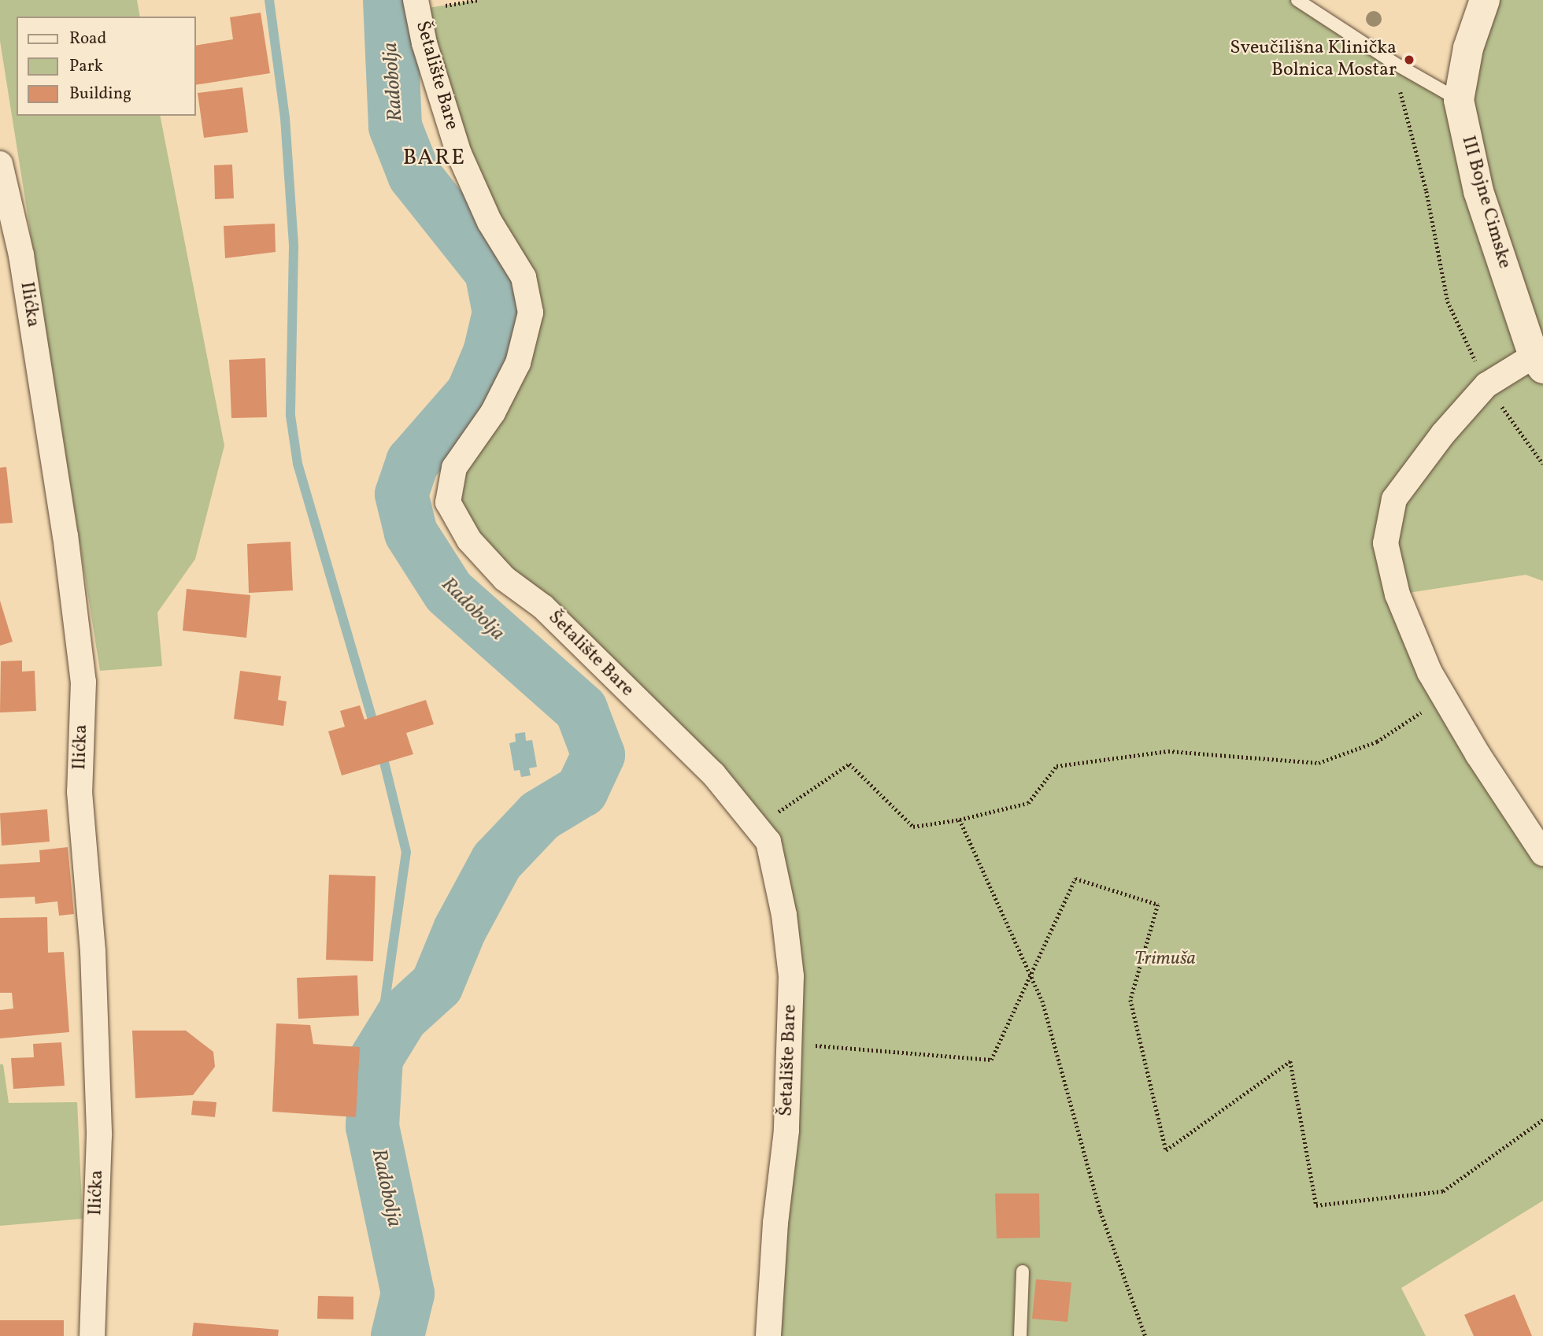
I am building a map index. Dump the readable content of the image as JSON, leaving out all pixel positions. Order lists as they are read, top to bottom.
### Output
{
  "streets": {
    "street": ["Šetalište Bare", "III Bojne Cimske", "Ilićka"]
  },
  "districts": ["BARE"],
  "water": ["Radobolja"],
  "parks": ["Trimuša"],
  "places": ["Sveučilišna Klinička Bolnica Mostar"],
  "legend": ["Road", "Park", "Building"]
}
